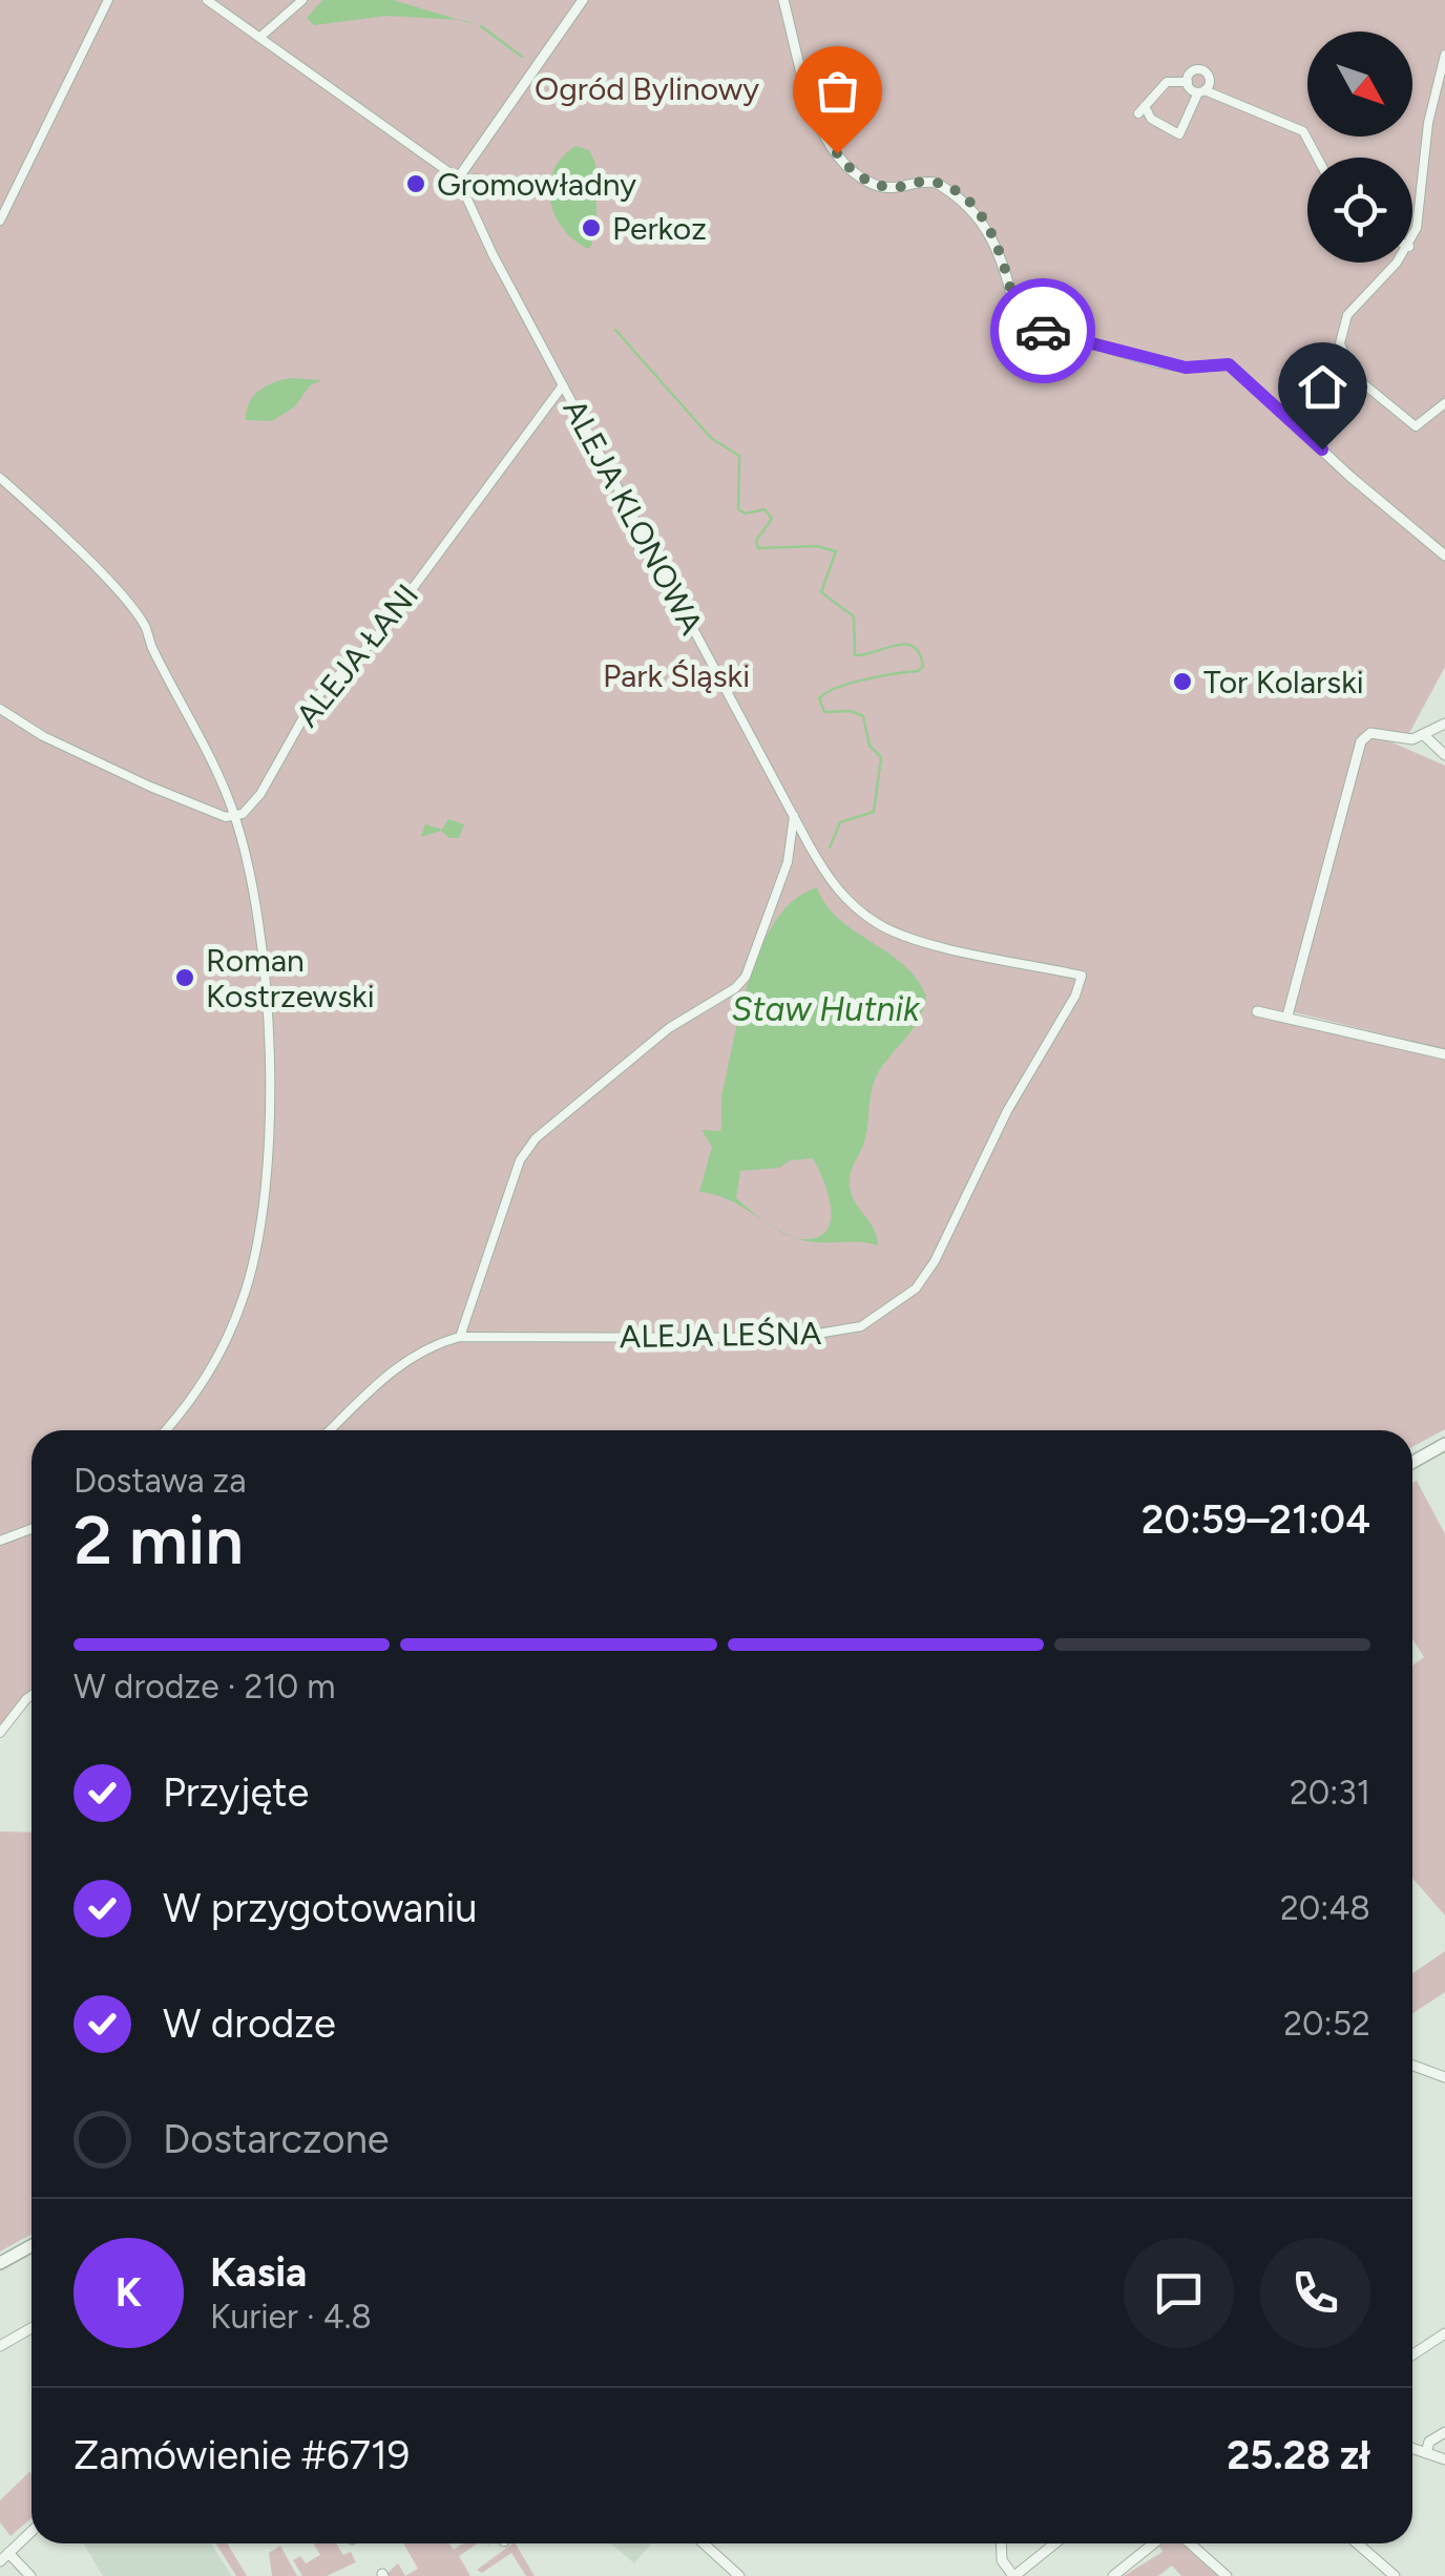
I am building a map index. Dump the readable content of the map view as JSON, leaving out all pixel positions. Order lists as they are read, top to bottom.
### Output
{
  "streets": {
    "street": ["ALEJA KLONOWA", "ALEJA ŁANI", "ALEJA LEŚNA"]
  },
  "crossings": [
    ["ALEJA KLONOWA", "ALEJA ŁANI"],
    ["ALEJA KLONOWA", "ALEJA LEŚNA"]
  ],
  "water": ["Staw Hutnik"],
  "parks": ["Ogród Bylinowy", "Park Śląski"],
  "places": [
    "Gromowładny",
    "Perkoz",
    "Tor Kolarski",
    "Roman Kostrzewski"
  ],
  "north": "bottom right",
  "page": {
    "heading": ["2 min", "Dostawa za", "20:59–21:04"],
    "panel": [
      "Kasia",
      "Kurier · 4.8",
      "Zamówienie #6719",
      "25.28 zł"
    ],
    "bar": "W drodze · 210 m",
    "list": [
      ["Przyjęte", "20:31"],
      ["W przygotowaniu", "20:48"],
      ["W drodze", "20:52"],
      "Dostarczone"
    ],
    "round": "K"
  }
}
